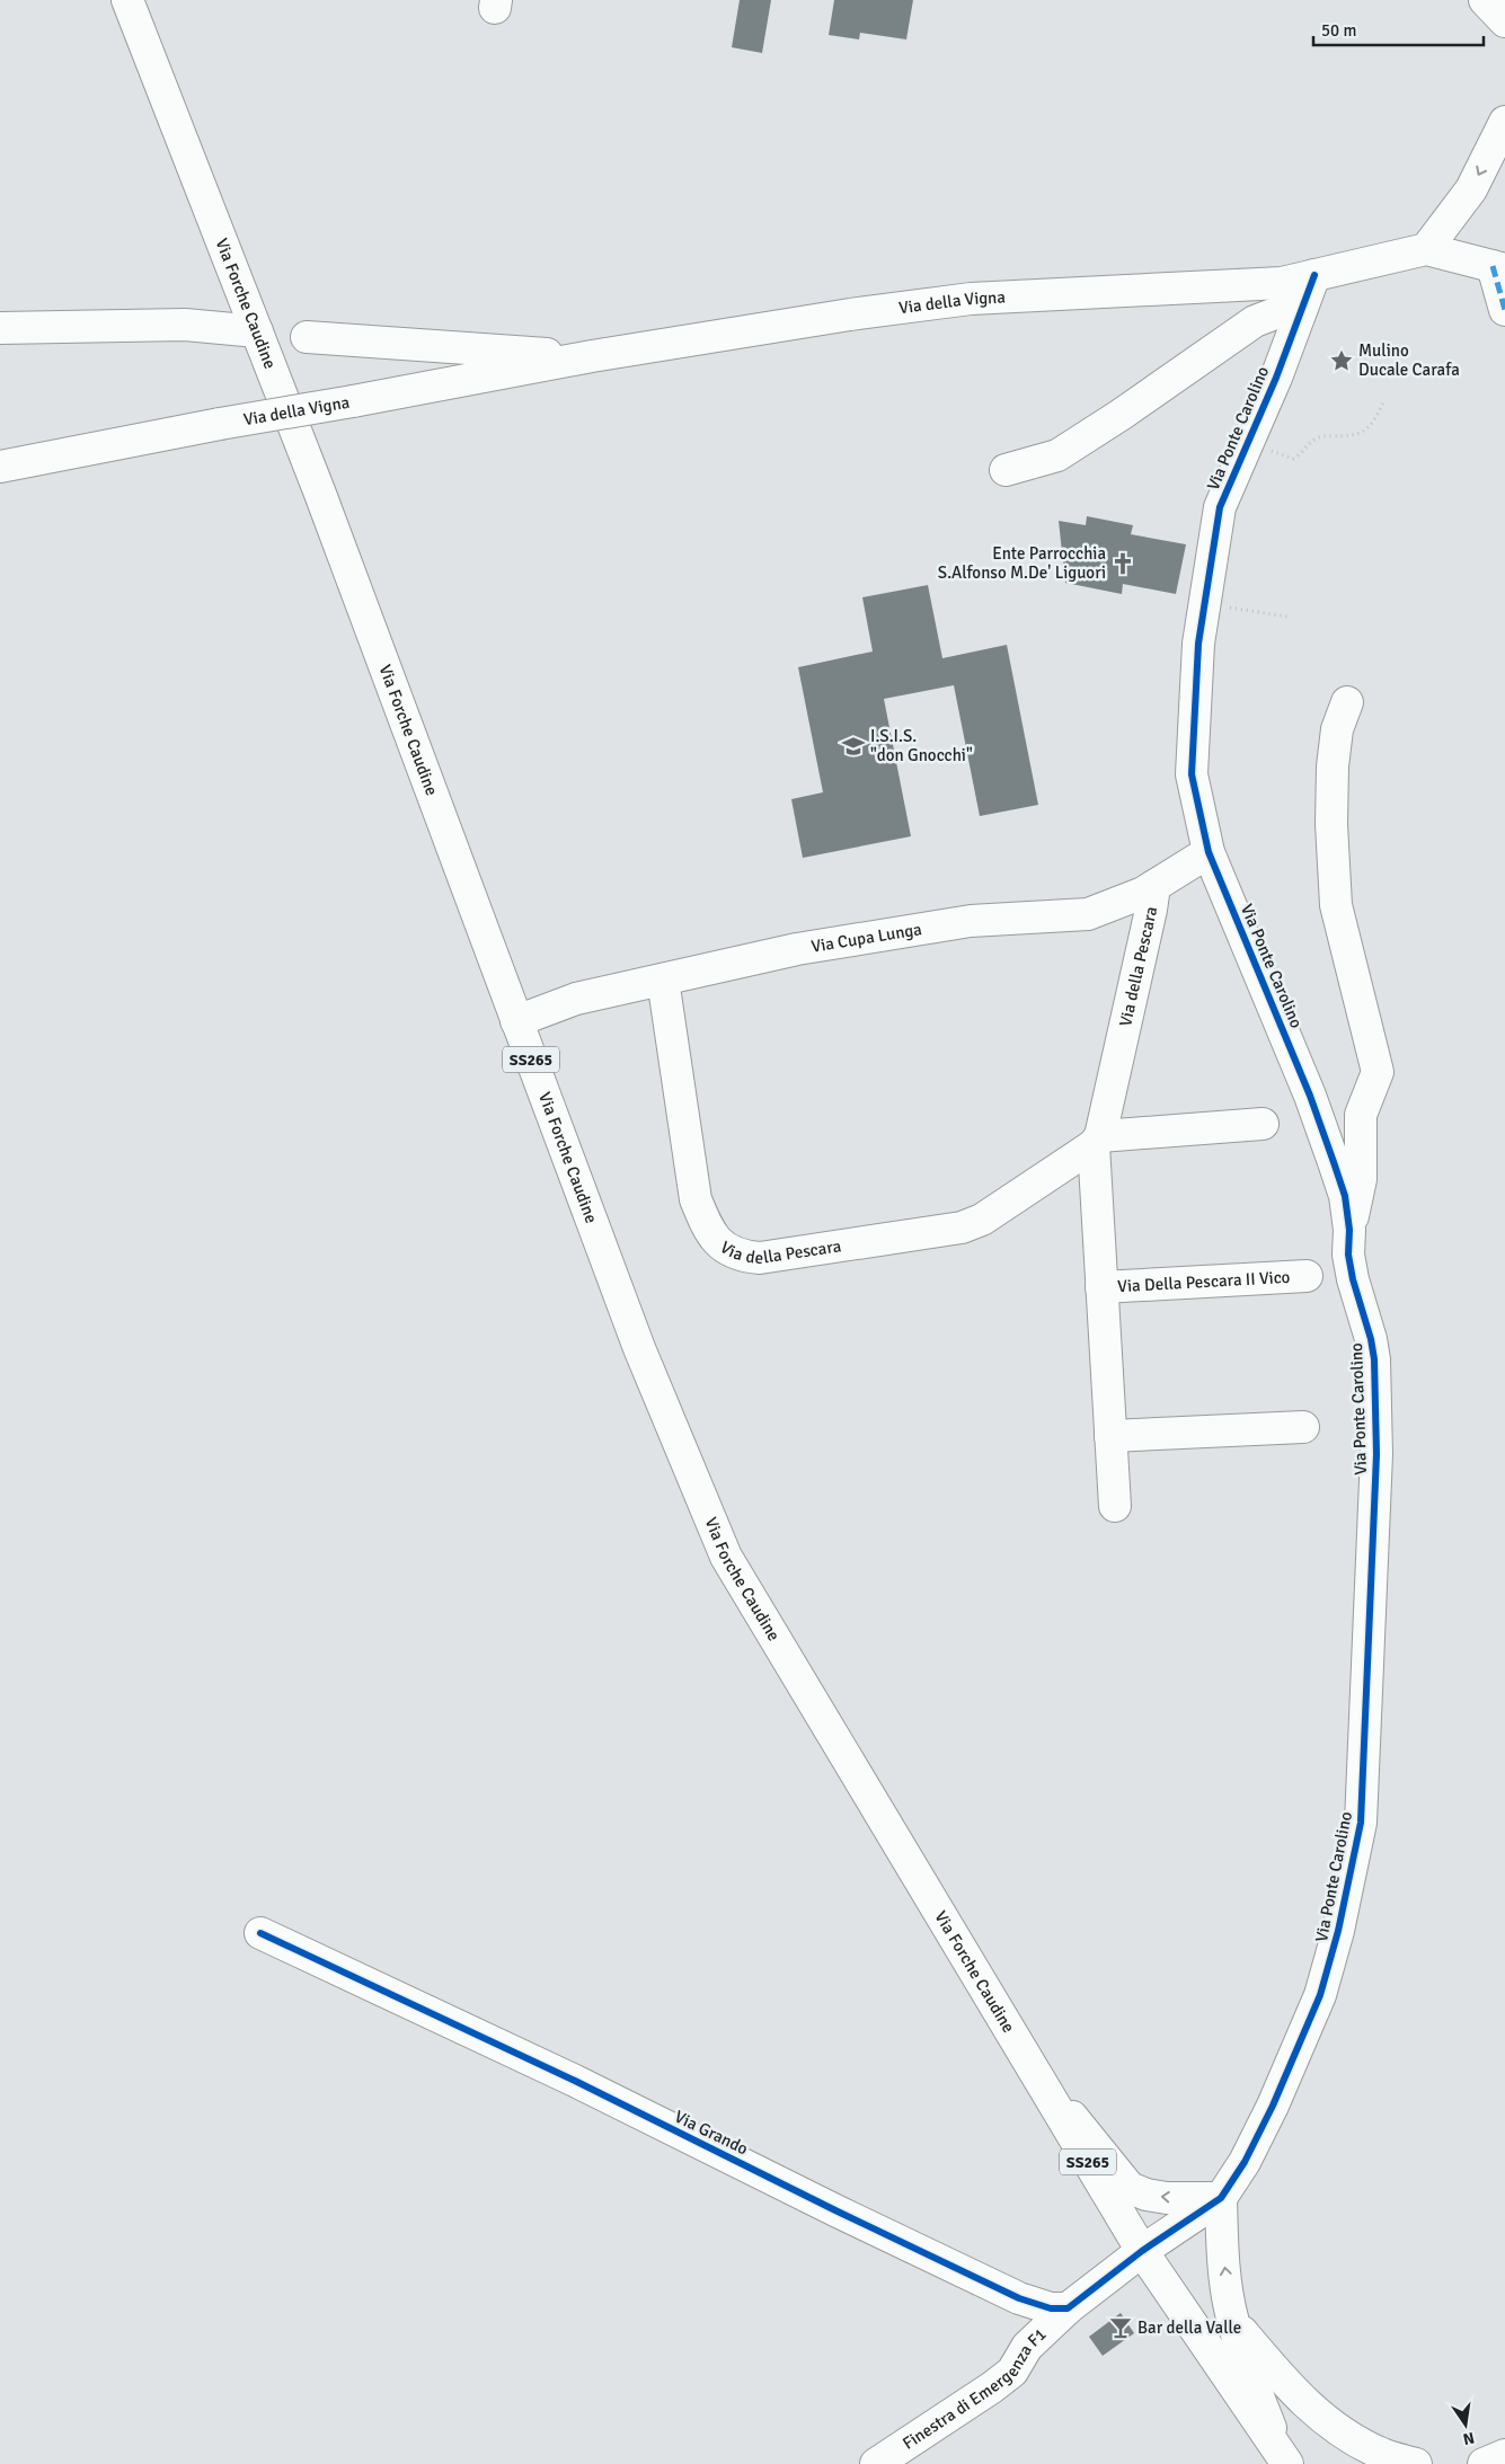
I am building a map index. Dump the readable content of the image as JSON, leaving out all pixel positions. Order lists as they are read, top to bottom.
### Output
{
  "streets": {
    "street": [
      "Via Forche Caudine",
      "Via della Vigna",
      "Via Ponte Carolino",
      "Via Cupa Lunga",
      "Via della Pescara",
      "SS265",
      "Via Della Pescara II Vico",
      "Via Grando",
      "Finestra di Emergenza F1"
    ]
  },
  "crossings": [
    ["Via Forche Caudine", "Via Ponte Carolino"],
    ["Via Forche Caudine", "Via Cupa Lunga"],
    ["Via della Vigna", "Via Ponte Carolino"],
    ["Via Ponte Carolino", "Via Cupa Lunga"],
    ["Via Cupa Lunga", "Via della Pescara"],
    ["Via della Pescara", "Via Della Pescara II Vico"],
    ["Via Grando", "Finestra di Emergenza F1"]
  ],
  "places": {
    "place": ["Mulino Ducale Carafa"],
    "church": ["Ente Parrocchia S.Alfonso M.De' Liguori"],
    "school or university": ["I.S.I.S. \"don Gnocchi\""],
    "bar": ["Bar della Valle"]
  },
  "scale_bar": "50 m",
  "north": "bottom"
}
